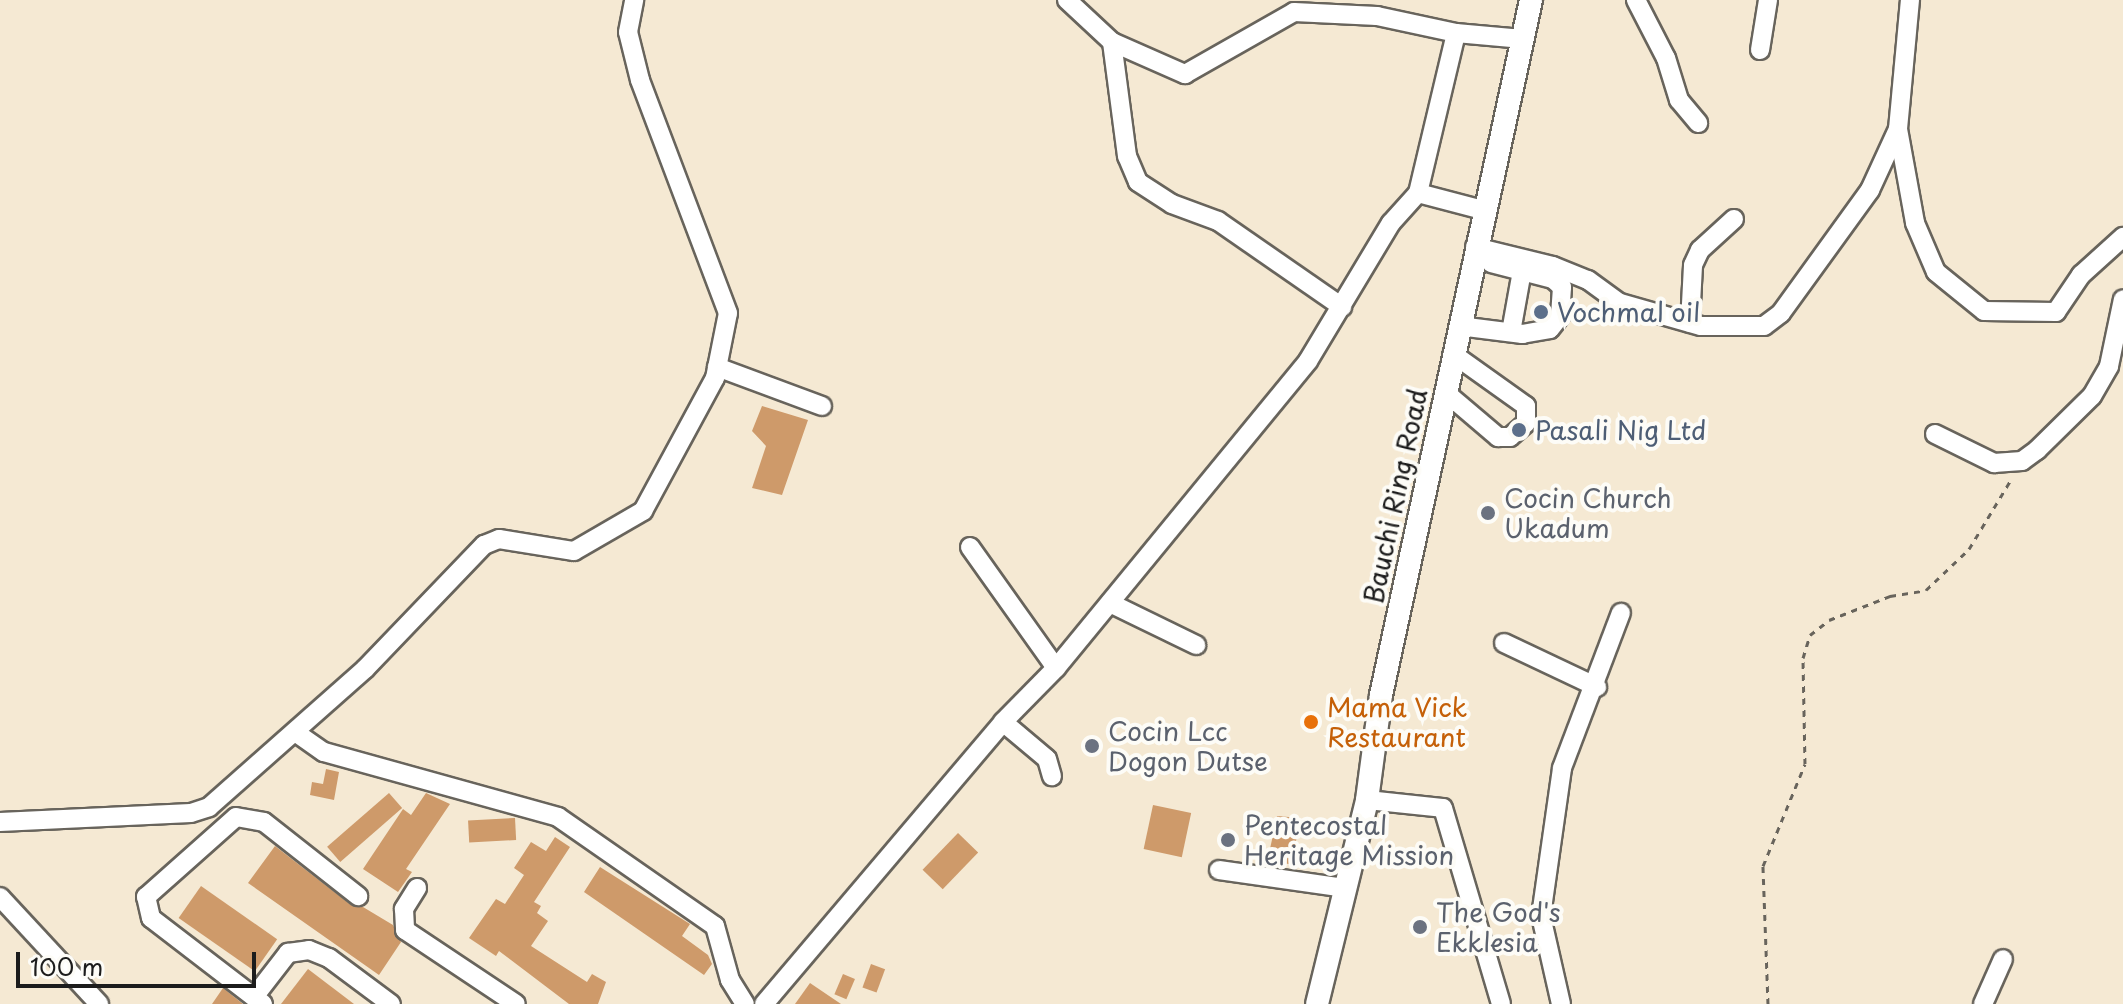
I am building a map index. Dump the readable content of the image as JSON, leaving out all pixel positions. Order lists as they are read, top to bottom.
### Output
{
  "streets": {
    "main road": ["Bauchi Ring Road"]
  },
  "places": [
    "Vochmal oil",
    "Pasali Nig Ltd",
    "Cocin Church Ukadum",
    "Mama Vick Restaurant",
    "Cocin Lcc Dogon Dutse",
    "Pentecostal Heritage Mission",
    "The God's Ekklesia"
  ],
  "scale_bar": "100 m"
}
